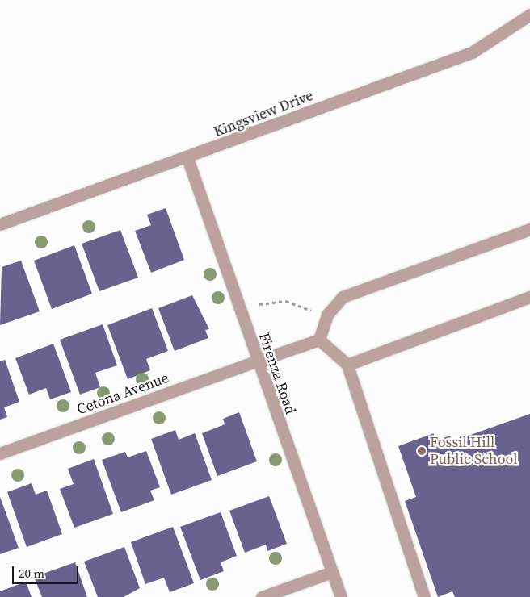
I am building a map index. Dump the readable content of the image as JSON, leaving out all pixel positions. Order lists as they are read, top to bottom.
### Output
{
  "streets": {
    "street": ["Kingsview Drive", "Firenza Road", "Cetona Avenue"]
  },
  "crossings": [
    ["Kingsview Drive", "Firenza Road"],
    ["Firenza Road", "Cetona Avenue"]
  ],
  "places": ["Fossil Hill Public School"],
  "scale_bar": "20 m"
}
